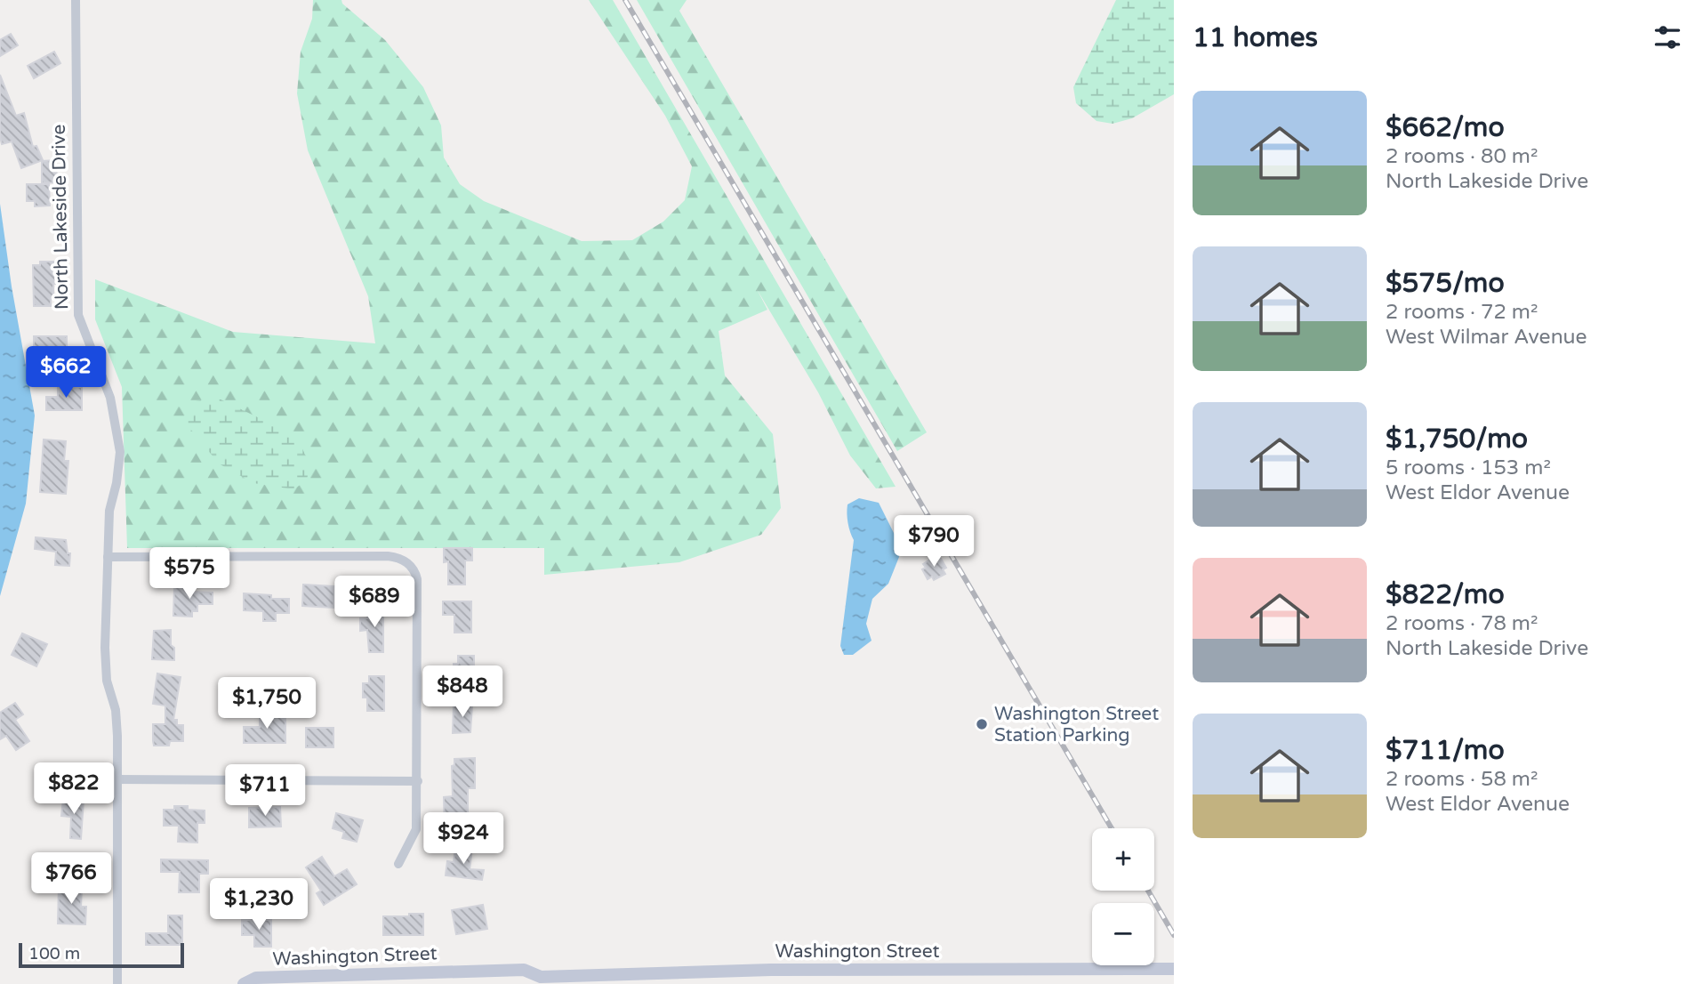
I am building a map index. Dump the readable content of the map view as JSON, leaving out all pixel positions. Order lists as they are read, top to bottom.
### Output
{
  "streets": {
    "main road": ["Washington Street"],
    "street": ["North Lakeside Drive"]
  },
  "places": ["Washington Street Station Parking"],
  "scale_bar": "100 m",
  "page": {
    "heading": "11 homes",
    "list": [
      {
        "name": "$662/mo",
        "note": "2 rooms · 80 m² · North Lakeside Drive"
      },
      {
        "name": "$575/mo",
        "note": "2 rooms · 72 m² · West Wilmar Avenue"
      },
      {
        "name": "$1,750/mo",
        "note": "5 rooms · 153 m² · West Eldor Avenue"
      },
      {
        "name": "$822/mo",
        "note": "2 rooms · 78 m² · North Lakeside Drive"
      },
      {
        "name": "$711/mo",
        "note": "2 rooms · 58 m² · West Eldor Avenue"
      }
    ],
    "price": [
      "$662",
      "$790",
      "$575",
      "$689",
      "$848",
      "$1,750",
      "$822",
      "$711",
      "$924",
      "$766",
      "$1,230"
    ],
    "map_buttons": ["+", "−"],
    "scale": "100 m"
  }
}
